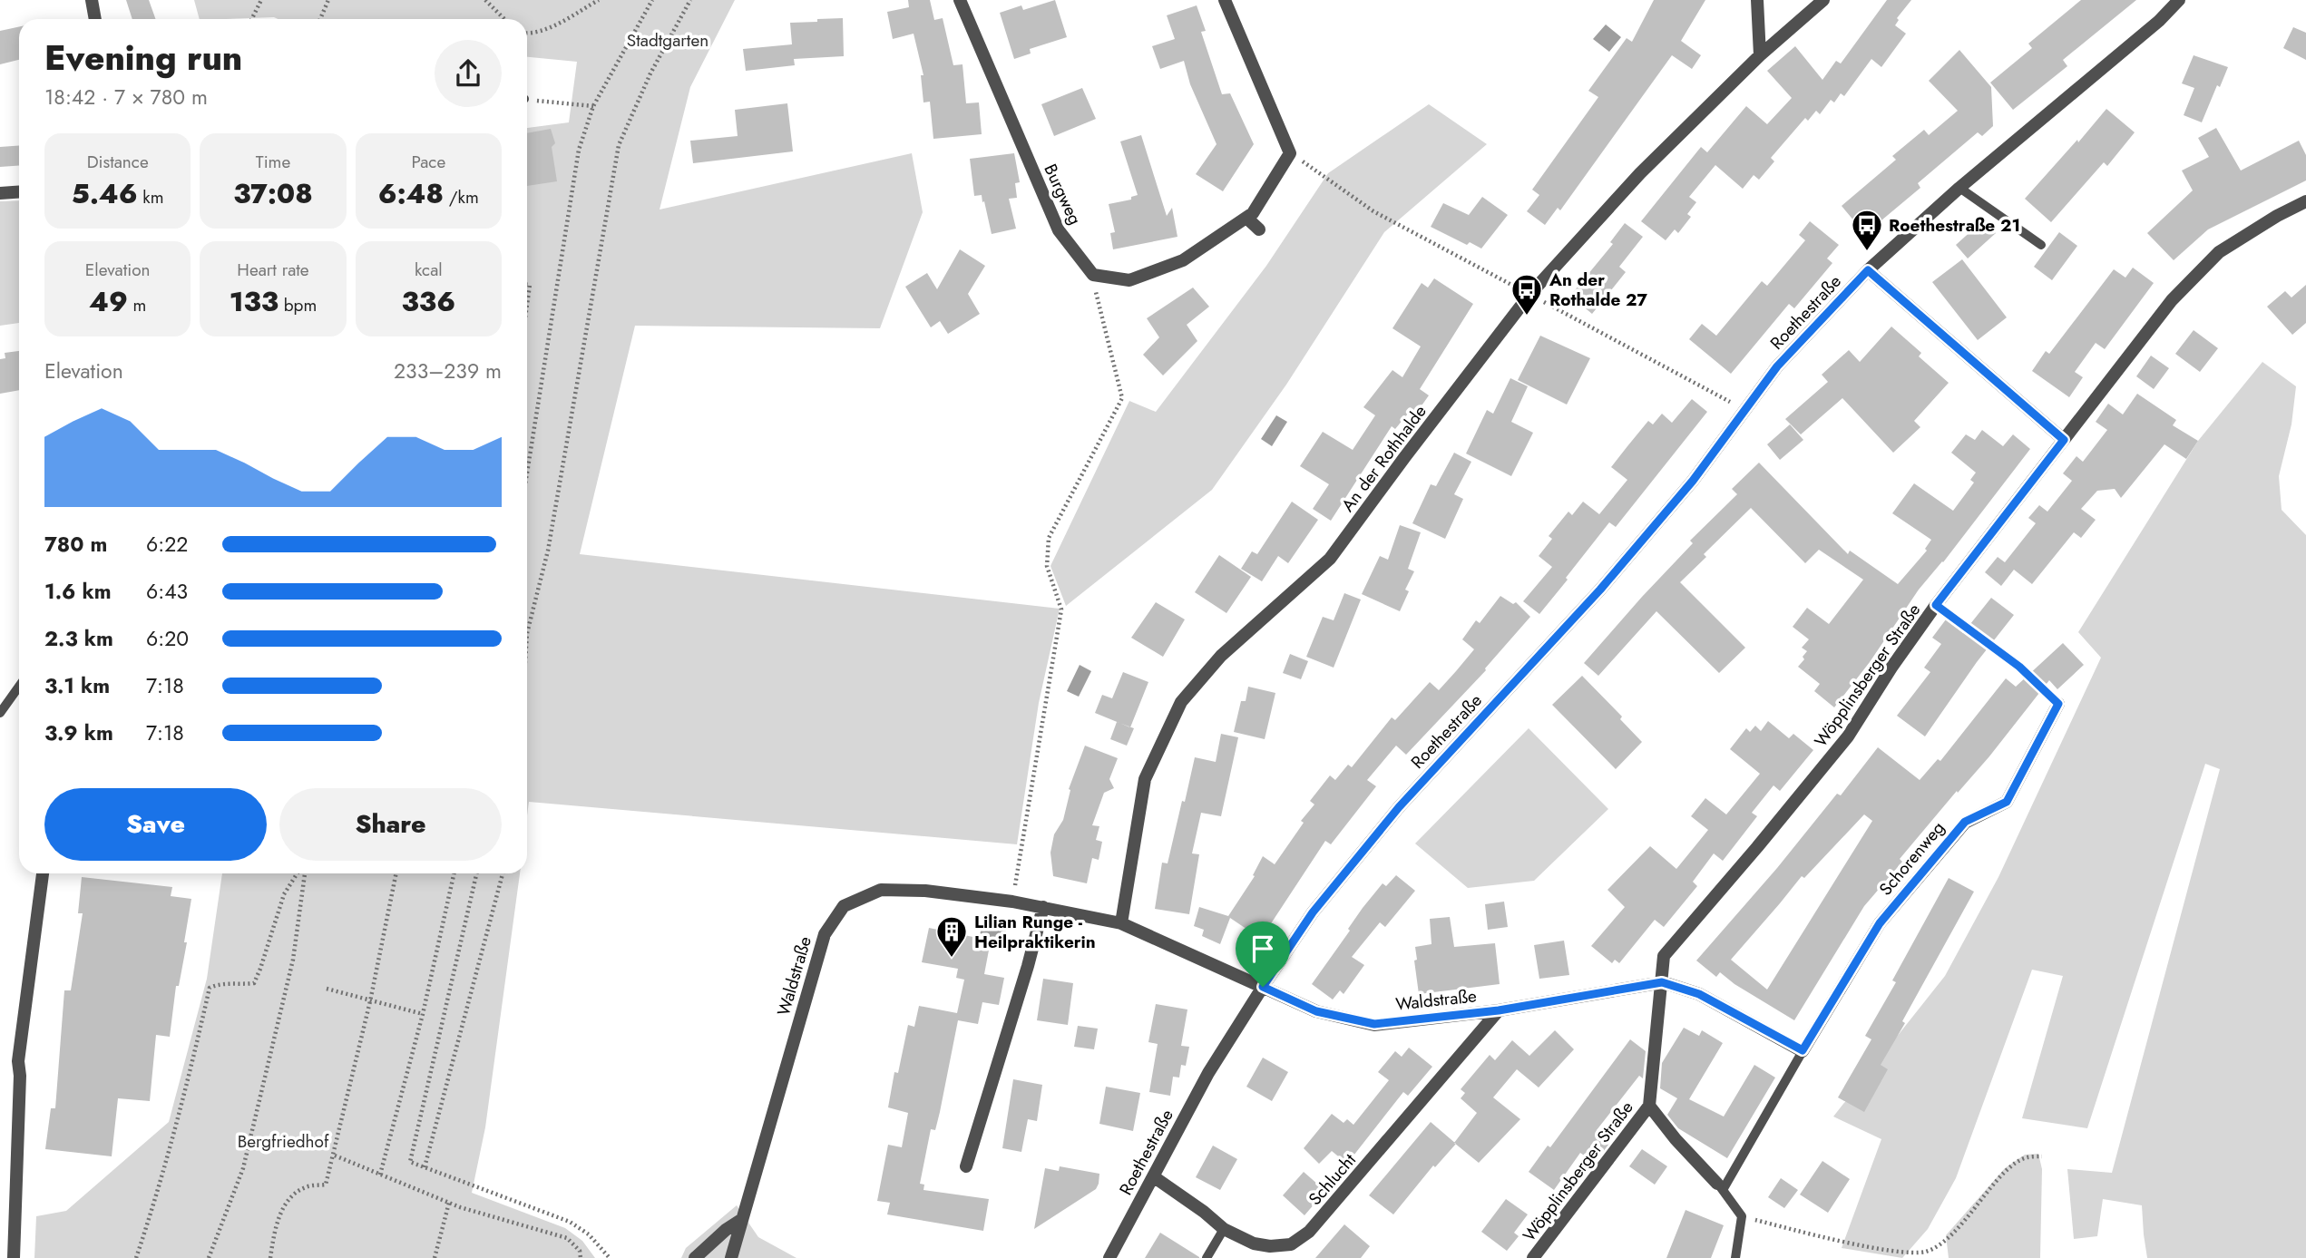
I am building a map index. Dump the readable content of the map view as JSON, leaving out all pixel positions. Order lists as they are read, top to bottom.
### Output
{
  "streets": {
    "street": [
      "Burgweg",
      "Roethestraße",
      "An der Rothhalde",
      "Wöpplinsberger Straße",
      "Schorenweg",
      "Waldstraße",
      "Schlucht"
    ]
  },
  "crossings": [
    ["Roethestraße", "Waldstraße"],
    ["Roethestraße", "Schlucht"],
    ["An der Rothhalde", "Waldstraße"],
    ["Wöpplinsberger Straße", "Schorenweg"],
    ["Wöpplinsberger Straße", "Waldstraße"],
    ["Waldstraße", "Schlucht"]
  ],
  "parks": ["Stadtgarten", "Bergfriedhof"],
  "places": {
    "bus stop": ["Roethestraße 21", "An der Rothalde 27"],
    "building": ["Lilian Runge - Heilpraktikerin"]
  },
  "page": {
    "heading": ["Evening run", "18:42 · 7 × 780 m"],
    "stats": [
      ["Distance", "5.46 km"],
      ["Time", "37:08"],
      ["Pace", "6:48 /km"],
      ["Elevation", "49 m"],
      ["Heart rate", "133 bpm"],
      ["kcal", "336"]
    ],
    "chart": ["Elevation", "233–239 m"],
    "list": [
      {
        "name": "780 m",
        "note": "6:22"
      },
      {
        "name": "1.6 km",
        "note": "6:43"
      },
      {
        "name": "2.3 km",
        "note": "6:20"
      },
      {
        "name": "3.1 km",
        "note": "7:18"
      },
      {
        "name": "3.9 km",
        "note": "7:18"
      }
    ],
    "buttons": ["Save", "Share"]
  }
}
